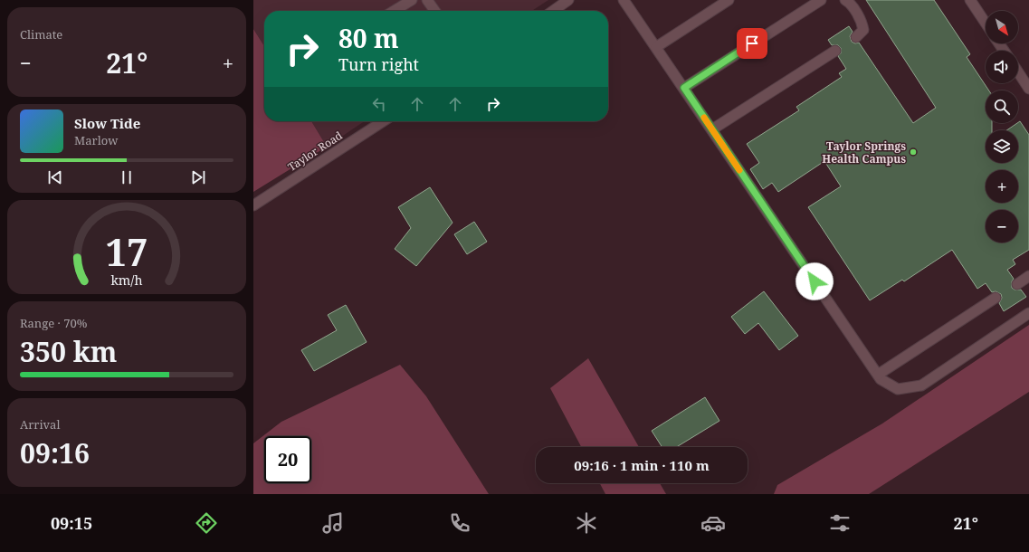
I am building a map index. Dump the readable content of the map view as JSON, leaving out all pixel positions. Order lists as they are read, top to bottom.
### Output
{
  "streets": {
    "main road": ["Taylor Road"]
  },
  "places": ["Taylor Springs Health Campus"],
  "north": "bottom right",
  "page": {
    "tile": [
      "Climate",
      ["Range · 70%", "350 km"],
      ["Arrival", "09:16"]
    ],
    "map_buttons": ["+", "−"],
    "turn": ["80 m", "Turn right"],
    "heat": ["−", "21°", "+"],
    "song": ["Slow Tide", "Marlow"],
    "limit": "20",
    "trip": "09:16 · 1 min · 110 m",
    "tabs": ["09:15", "21°"],
    "gauge": ["17", "km/h"]
  }
}
